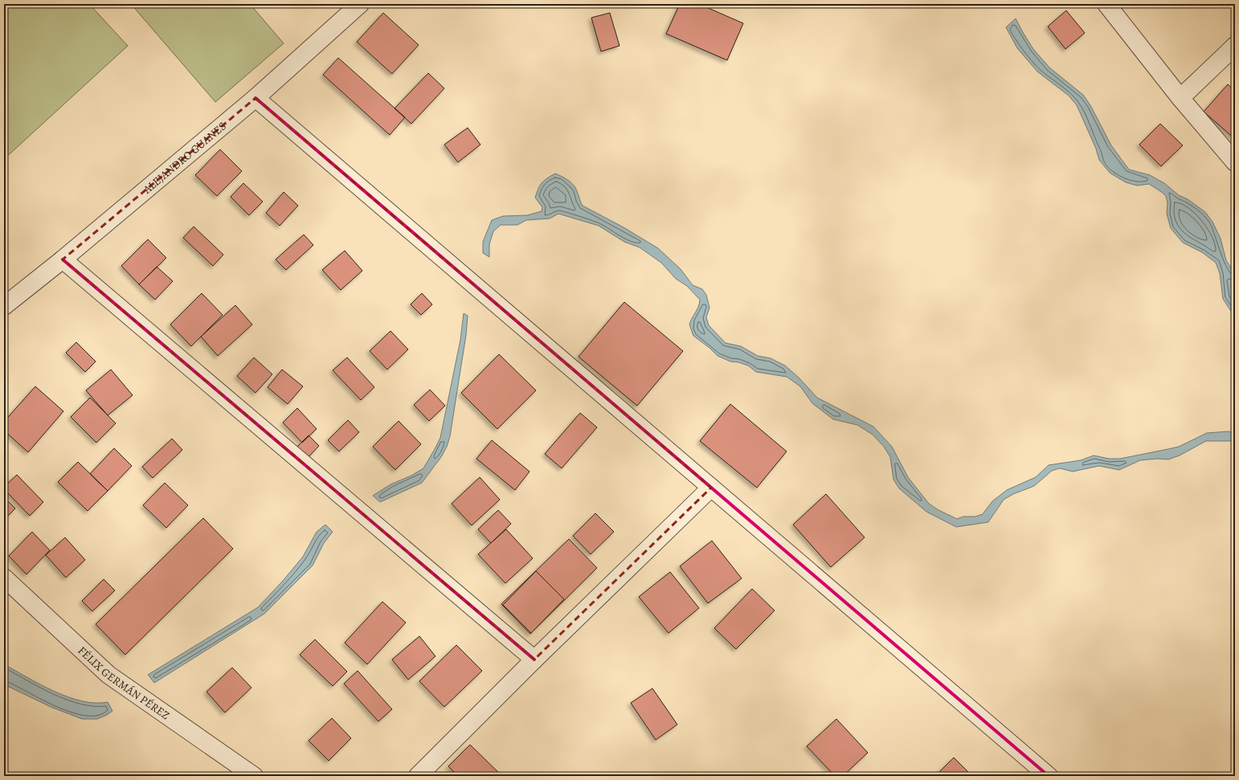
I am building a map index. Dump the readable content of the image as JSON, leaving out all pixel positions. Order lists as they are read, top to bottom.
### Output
{
  "streets": {
    "street": ["ALEJANDRO GUANES", "FÉLIX GERMÁN PÉREZ"]
  }
}
